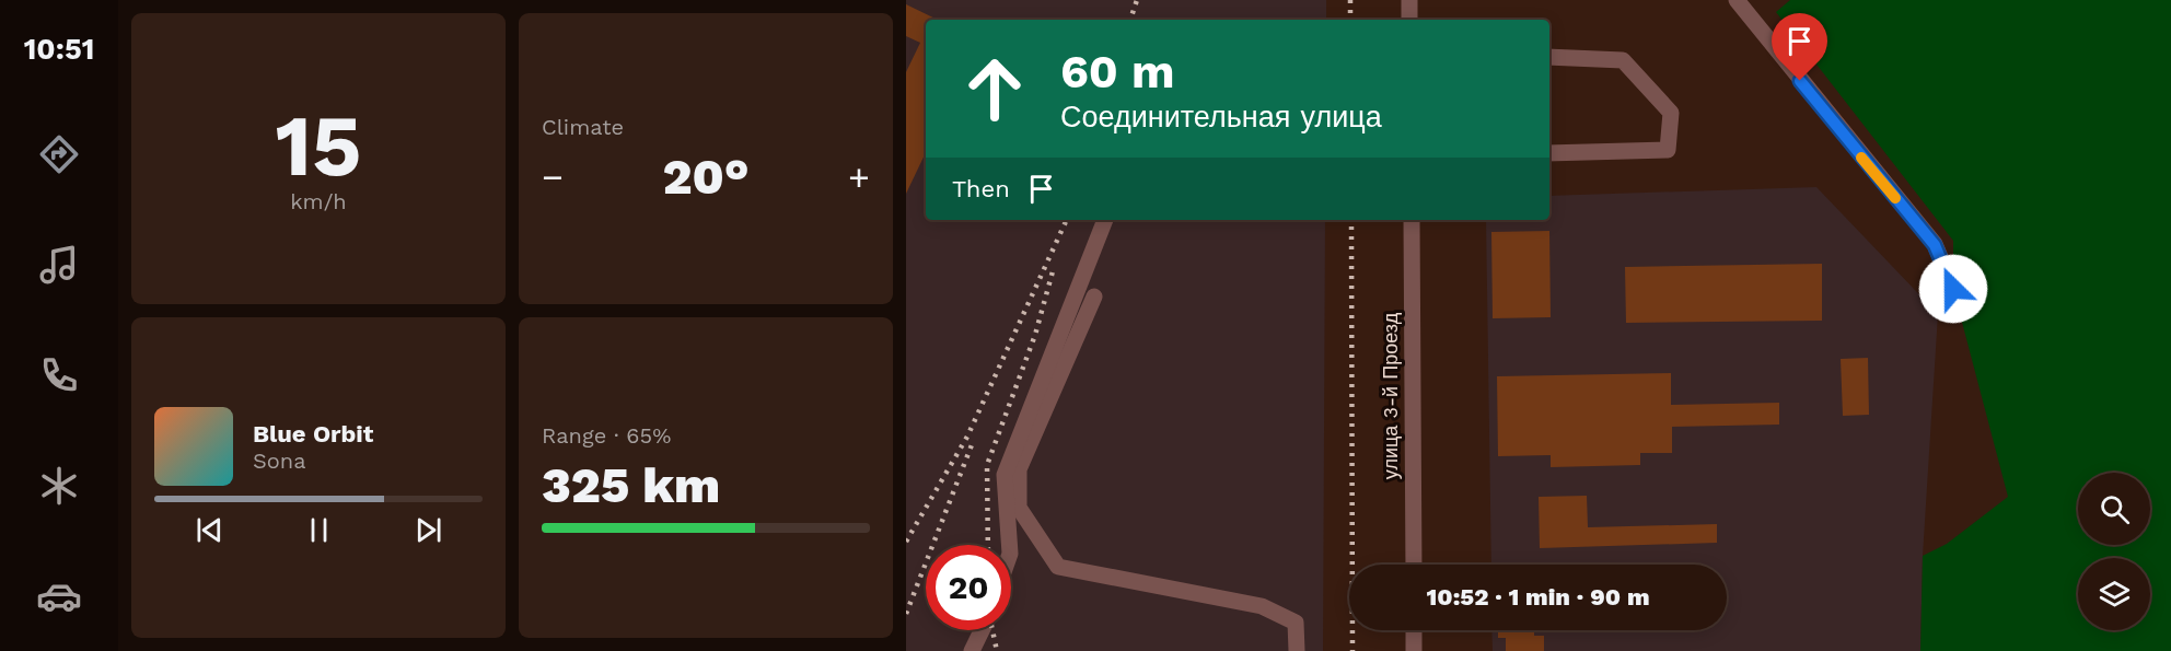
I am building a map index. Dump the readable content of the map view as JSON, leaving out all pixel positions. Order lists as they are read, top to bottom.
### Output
{
  "streets": {
    "street": ["улица 3-й Проезд"]
  },
  "page": {
    "tabs": "10:51",
    "tile": [
      ["15", "km/h"],
      "Climate",
      ["Range · 65%", "325 km"]
    ],
    "turn": ["60 m", "Соединительная улица"],
    "heat": ["−", "20°", "+"],
    "then": "Then",
    "song": ["Blue Orbit", "Sona"],
    "limit": "20",
    "trip": "10:52 · 1 min · 90 m"
  }
}
